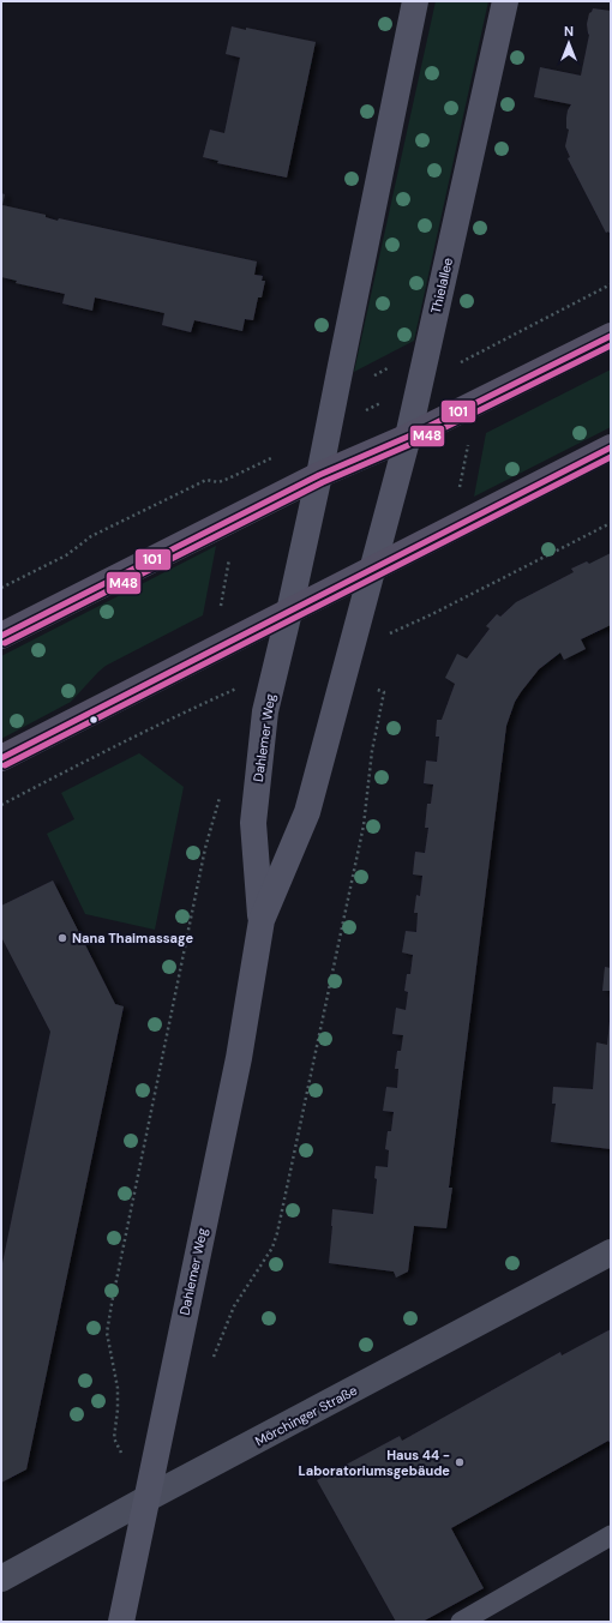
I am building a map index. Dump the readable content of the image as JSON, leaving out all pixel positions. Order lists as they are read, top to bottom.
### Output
{
  "streets": {
    "main road": ["Thielallee", "Dahlemer Weg"],
    "street": ["Mörchinger Straße"]
  },
  "crossings": [
    ["Thielallee", "Dahlemer Weg"],
    ["Dahlemer Weg", "Mörchinger Straße"]
  ],
  "places": ["Nana Thaimassage", "Haus 44 - Laboratoriumsgebäude"],
  "lines": ["transit line 101", "transit line M48"],
  "north": "top"
}
